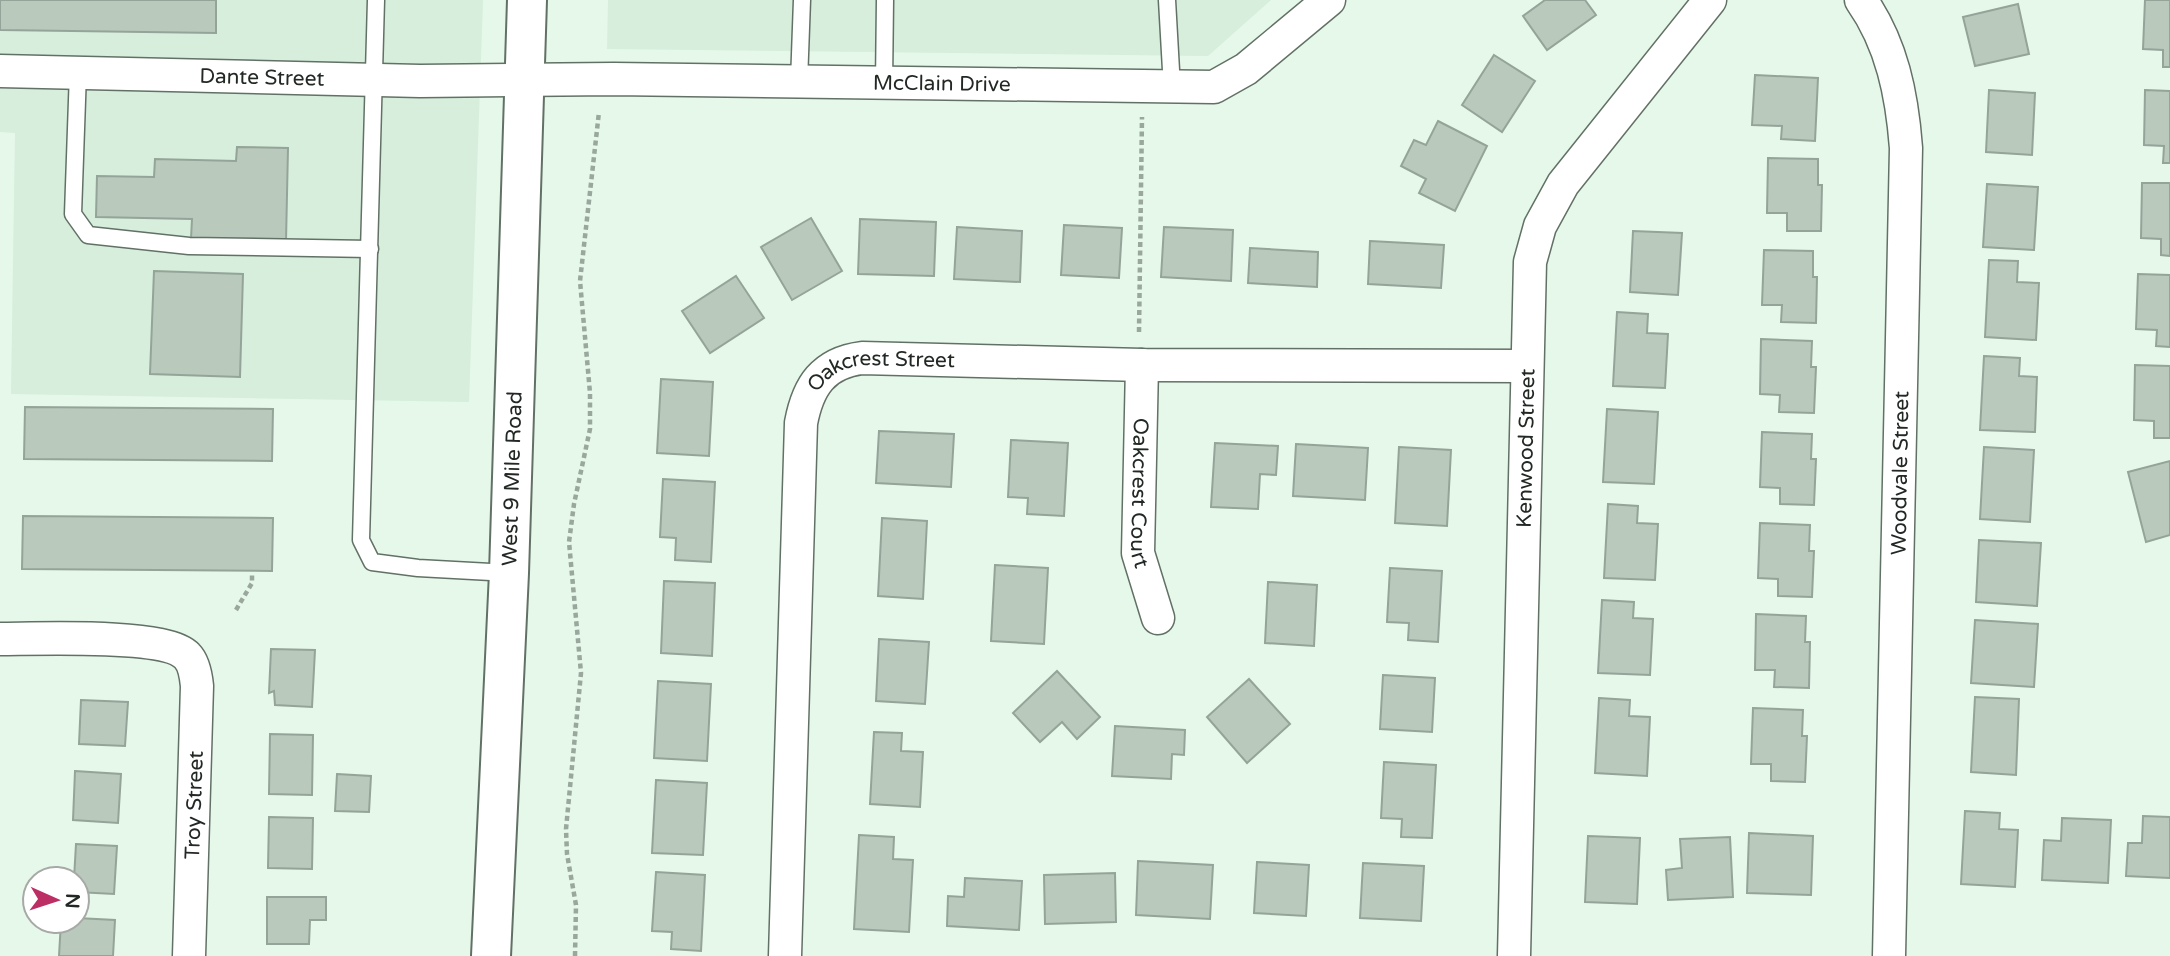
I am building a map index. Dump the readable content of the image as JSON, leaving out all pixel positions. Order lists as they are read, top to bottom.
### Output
{
  "streets": {
    "main road": ["West 9 Mile Road"],
    "street": [
      "Dante Street",
      "McClain Drive",
      "Oakcrest Street",
      "Kenwood Street",
      "Woodvale Street",
      "Oakcrest Court",
      "Troy Street"
    ]
  },
  "crossings": [
    ["Dante Street", "McClain Drive"],
    ["Dante Street", "West 9 Mile Road"],
    ["McClain Drive", "West 9 Mile Road"],
    ["Oakcrest Street", "Kenwood Street"],
    ["Oakcrest Street", "Oakcrest Court"]
  ],
  "north": "right"
}
